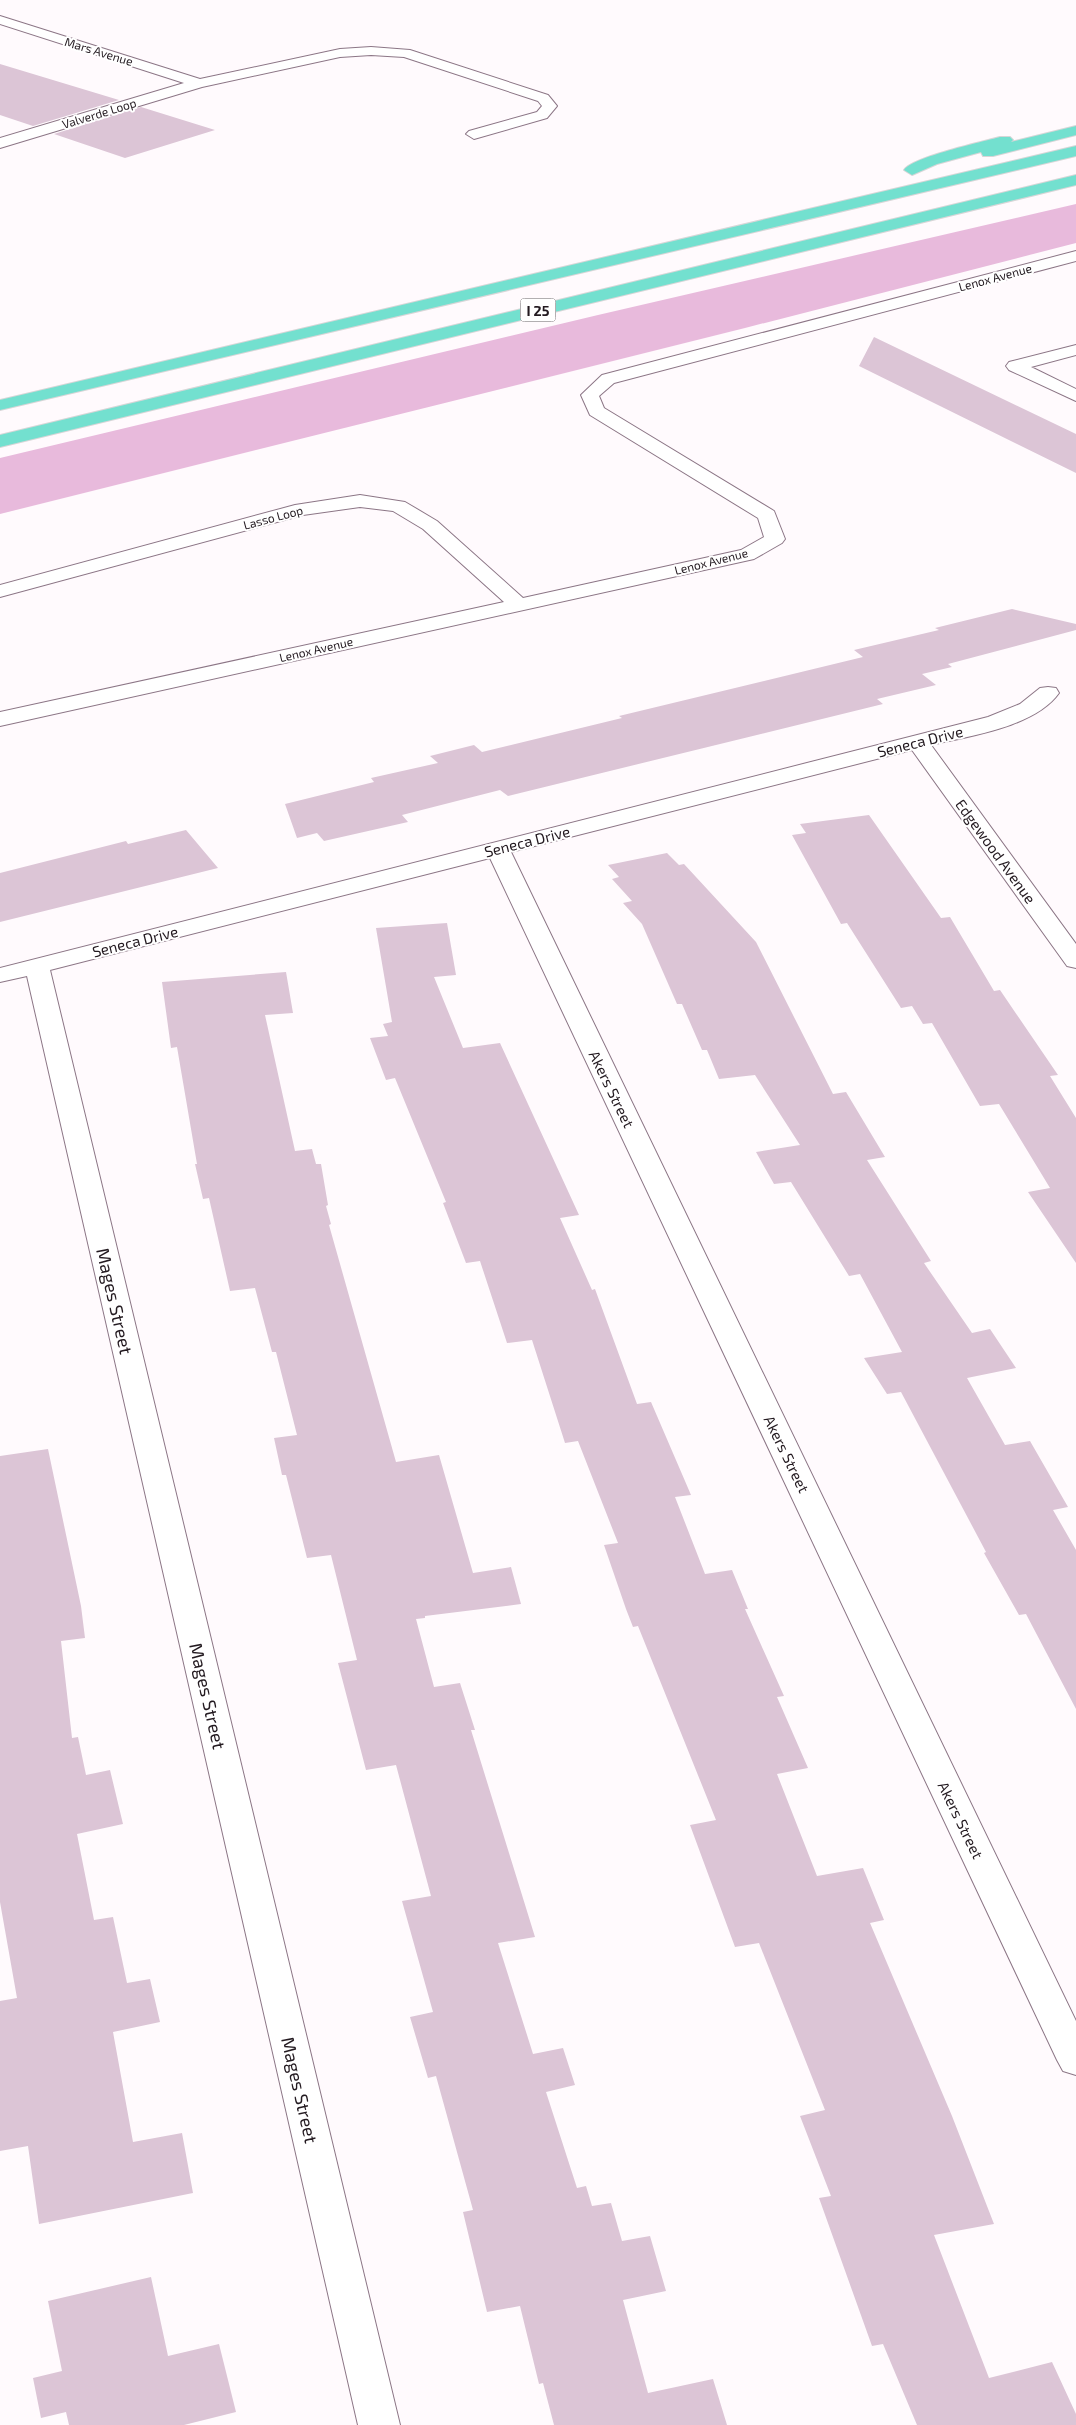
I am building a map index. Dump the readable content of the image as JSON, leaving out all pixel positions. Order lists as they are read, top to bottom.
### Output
{
  "streets": {
    "highway": ["I 25"],
    "street": [
      "Mars Avenue",
      "Valverde Loop",
      "Lenox Avenue",
      "Lasso Loop",
      "Seneca Drive",
      "Edgewood Avenue",
      "Akers Street",
      "Mages Street"
    ]
  },
  "crossings": [
    ["Mars Avenue", "Valverde Loop"],
    ["Lenox Avenue", "Lasso Loop"],
    ["Seneca Drive", "Edgewood Avenue"],
    ["Seneca Drive", "Akers Street"],
    ["Seneca Drive", "Mages Street"]
  ]
}
